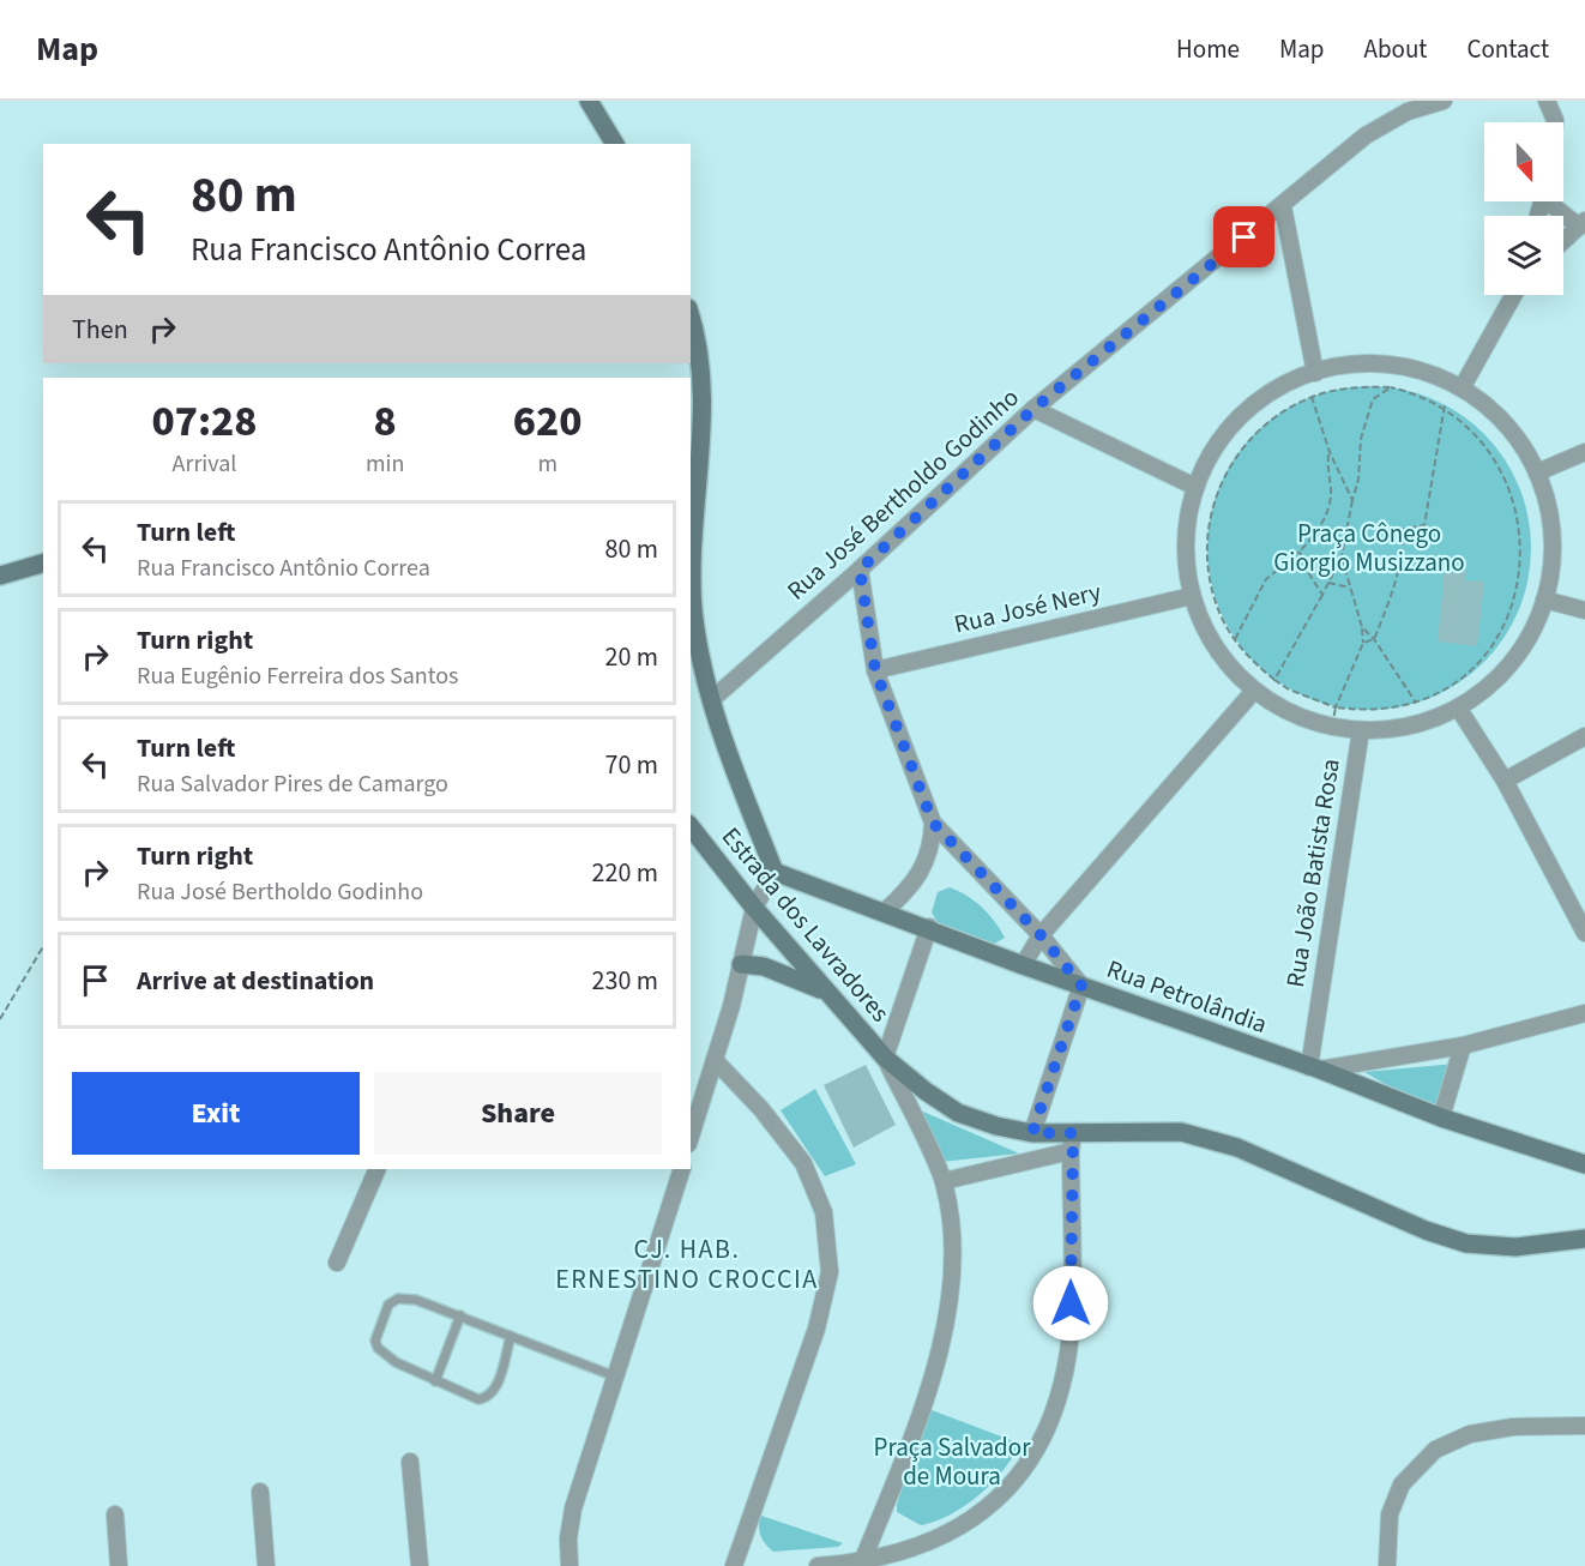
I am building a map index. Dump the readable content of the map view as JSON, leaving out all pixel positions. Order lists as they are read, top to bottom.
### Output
{
  "streets": {
    "street": [
      "Rua José Bertholdo Godinho",
      "Rua José Nery",
      "Rua João Batista Rosa",
      "Estrada dos Lavradores",
      "Rua Petrolândia"
    ]
  },
  "crossings": [
    ["Rua João Batista Rosa", "Rua Petrolândia"]
  ],
  "districts": ["CJ. HAB. ERNESTINO CROCCIA"],
  "parks": ["Praça Cônego Giorgio Musizzano", "Praça Salvador de Moura"],
  "north": "bottom",
  "page": {
    "header": "Map",
    "nav": [
      "Home",
      "Map",
      "About",
      "Contact"
    ],
    "turn": ["80 m", "Rua Francisco Antônio Correa"],
    "then": "Then",
    "eta": [
      "07:28",
      "Arrival",
      "8",
      "min",
      "620",
      "m"
    ],
    "list": [
      {
        "name": "Turn left",
        "note": "Rua Francisco Antônio Correa",
        "value": "80 m"
      },
      {
        "name": "Turn right",
        "note": "Rua Eugênio Ferreira dos Santos",
        "value": "20 m"
      },
      {
        "name": "Turn left",
        "note": "Rua Salvador Pires de Camargo",
        "value": "70 m"
      },
      {
        "name": "Turn right",
        "note": "Rua José Bertholdo Godinho",
        "value": "220 m"
      },
      {
        "name": "Arrive at destination",
        "value": "230 m"
      }
    ],
    "buttons": ["Exit", "Share"]
  }
}
